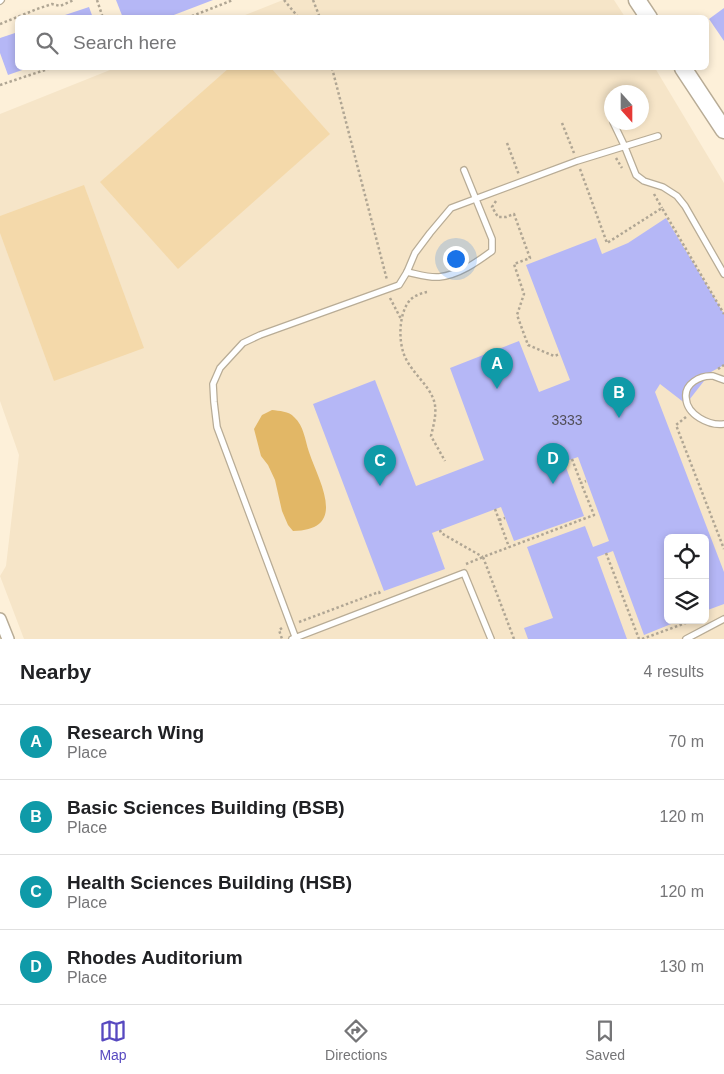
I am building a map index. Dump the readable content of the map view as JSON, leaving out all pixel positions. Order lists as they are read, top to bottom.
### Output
{
  "house_numbers": ["3333"],
  "north": "bottom",
  "page": {
    "search": "Search here",
    "pins": [
      "A",
      "B",
      "D",
      "C"
    ],
    "heading": ["Nearby", "4 results"],
    "list": [
      {
        "mark": "A",
        "name": "Research Wing",
        "note": "Place",
        "value": "70 m"
      },
      {
        "mark": "B",
        "name": "Basic Sciences Building (BSB)",
        "note": "Place",
        "value": "120 m"
      },
      {
        "mark": "C",
        "name": "Health Sciences Building (HSB)",
        "note": "Place",
        "value": "120 m"
      },
      {
        "mark": "D",
        "name": "Rhodes Auditorium",
        "note": "Place",
        "value": "130 m"
      }
    ],
    "nav": ["Map", "Directions", "Saved"]
  }
}
